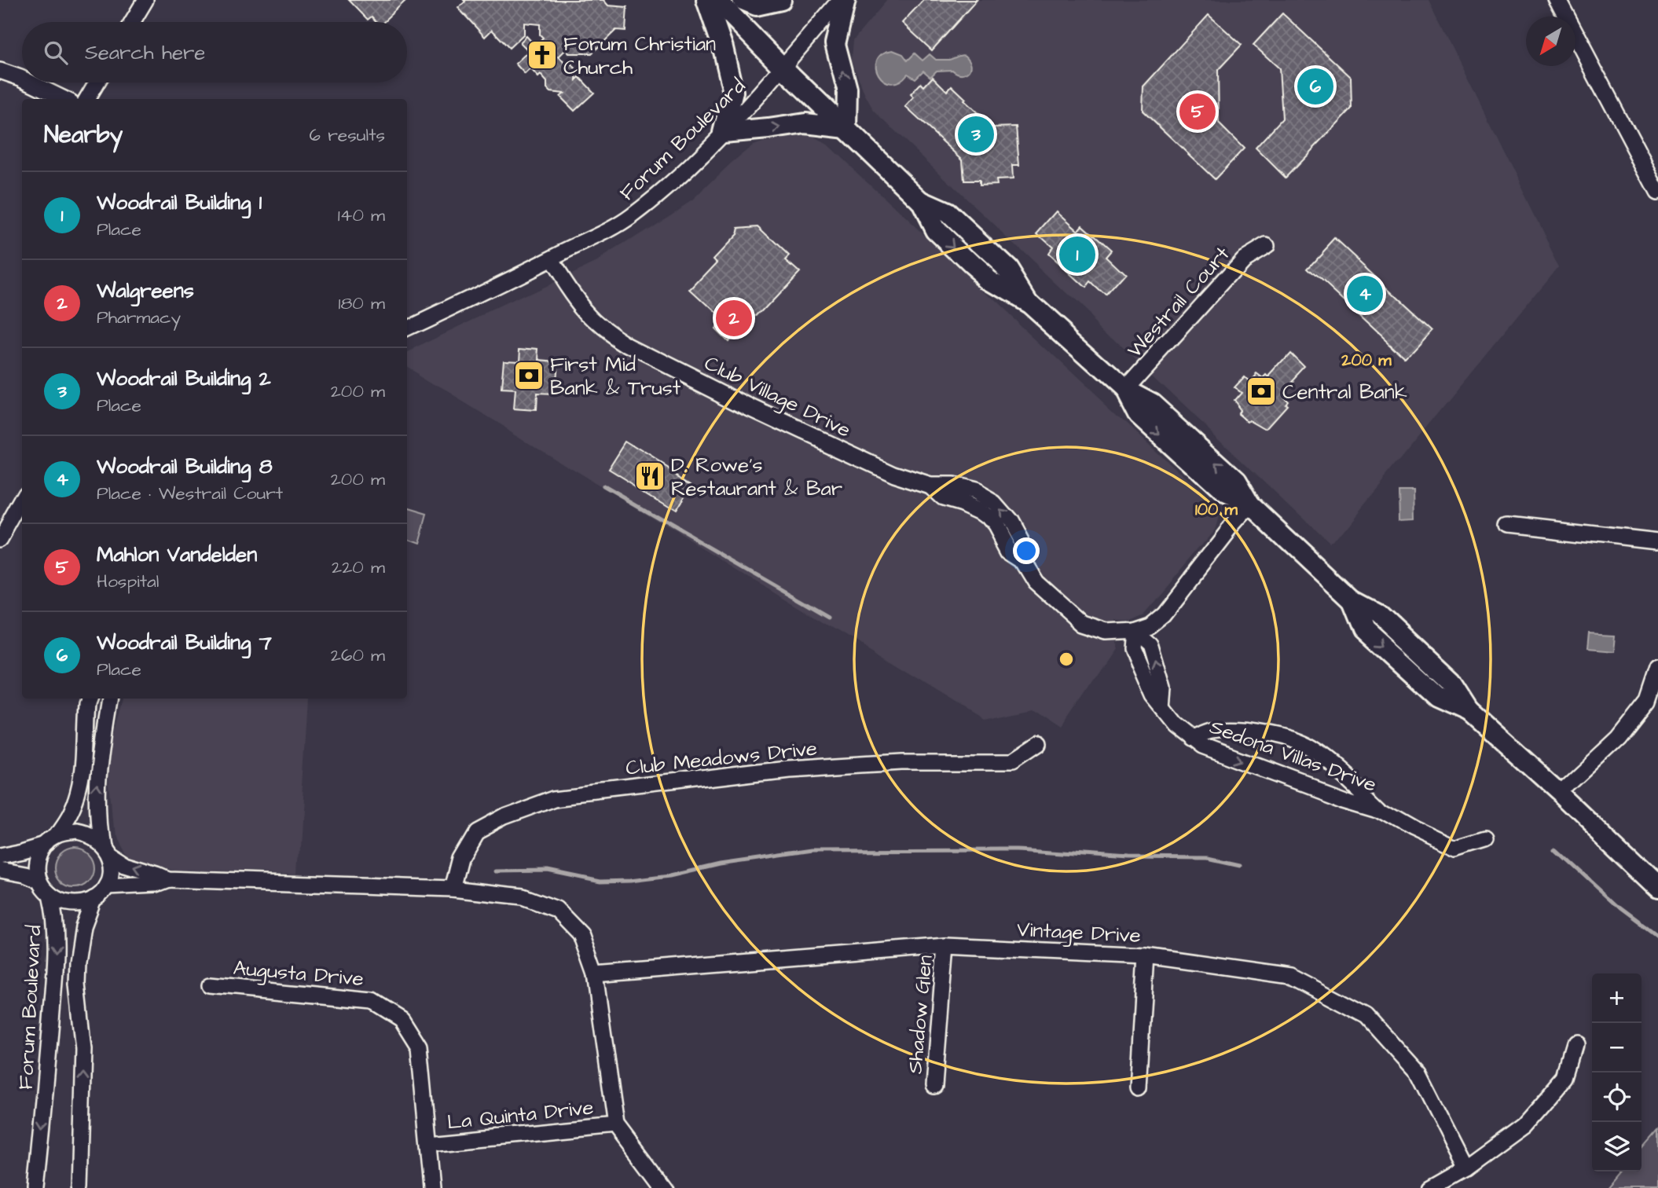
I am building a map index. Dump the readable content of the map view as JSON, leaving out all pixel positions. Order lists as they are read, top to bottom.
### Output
{
  "streets": {
    "street": [
      "Forum Boulevard",
      "Westrail Court",
      "Club Village Drive",
      "Sedona Villas Drive",
      "Club Meadows Drive",
      "Vintage Drive",
      "Augusta Drive",
      "Shadow Glen",
      "La Quinta Drive"
    ]
  },
  "crossings": [
    ["Forum Boulevard", "Club Village Drive"],
    ["Club Village Drive", "Sedona Villas Drive"],
    ["Vintage Drive", "Shadow Glen"],
    ["Augusta Drive", "La Quinta Drive"]
  ],
  "one_way": ["Club Village Drive"],
  "places": {
    "church": ["Forum Christian Church"],
    "bank": ["First Mid Bank & Trust", "Central Bank"],
    "restaurant": ["D. Rowe's Restaurant & Bar"]
  },
  "north": "bottom left",
  "page": {
    "search": "Search here",
    "pins": [
      "6",
      "5",
      "3",
      "1",
      "4",
      "2"
    ],
    "heading": ["Nearby", "6 results"],
    "list": [
      {
        "mark": "1",
        "name": "Woodrail Building 1",
        "note": "Place",
        "value": "140 m"
      },
      {
        "mark": "2",
        "name": "Walgreens",
        "note": "Pharmacy",
        "value": "180 m"
      },
      {
        "mark": "3",
        "name": "Woodrail Building 2",
        "note": "Place",
        "value": "200 m"
      },
      {
        "mark": "4",
        "name": "Woodrail Building 8",
        "note": "Place · Westrail Court",
        "value": "200 m"
      },
      {
        "mark": "5",
        "name": "Mahlon Vandelden",
        "note": "Hospital",
        "value": "220 m"
      },
      {
        "mark": "6",
        "name": "Woodrail Building 7",
        "note": "Place",
        "value": "260 m"
      }
    ],
    "map_buttons": ["+", "−"]
  },
  "rings": ["200 m", "100 m"]
}
